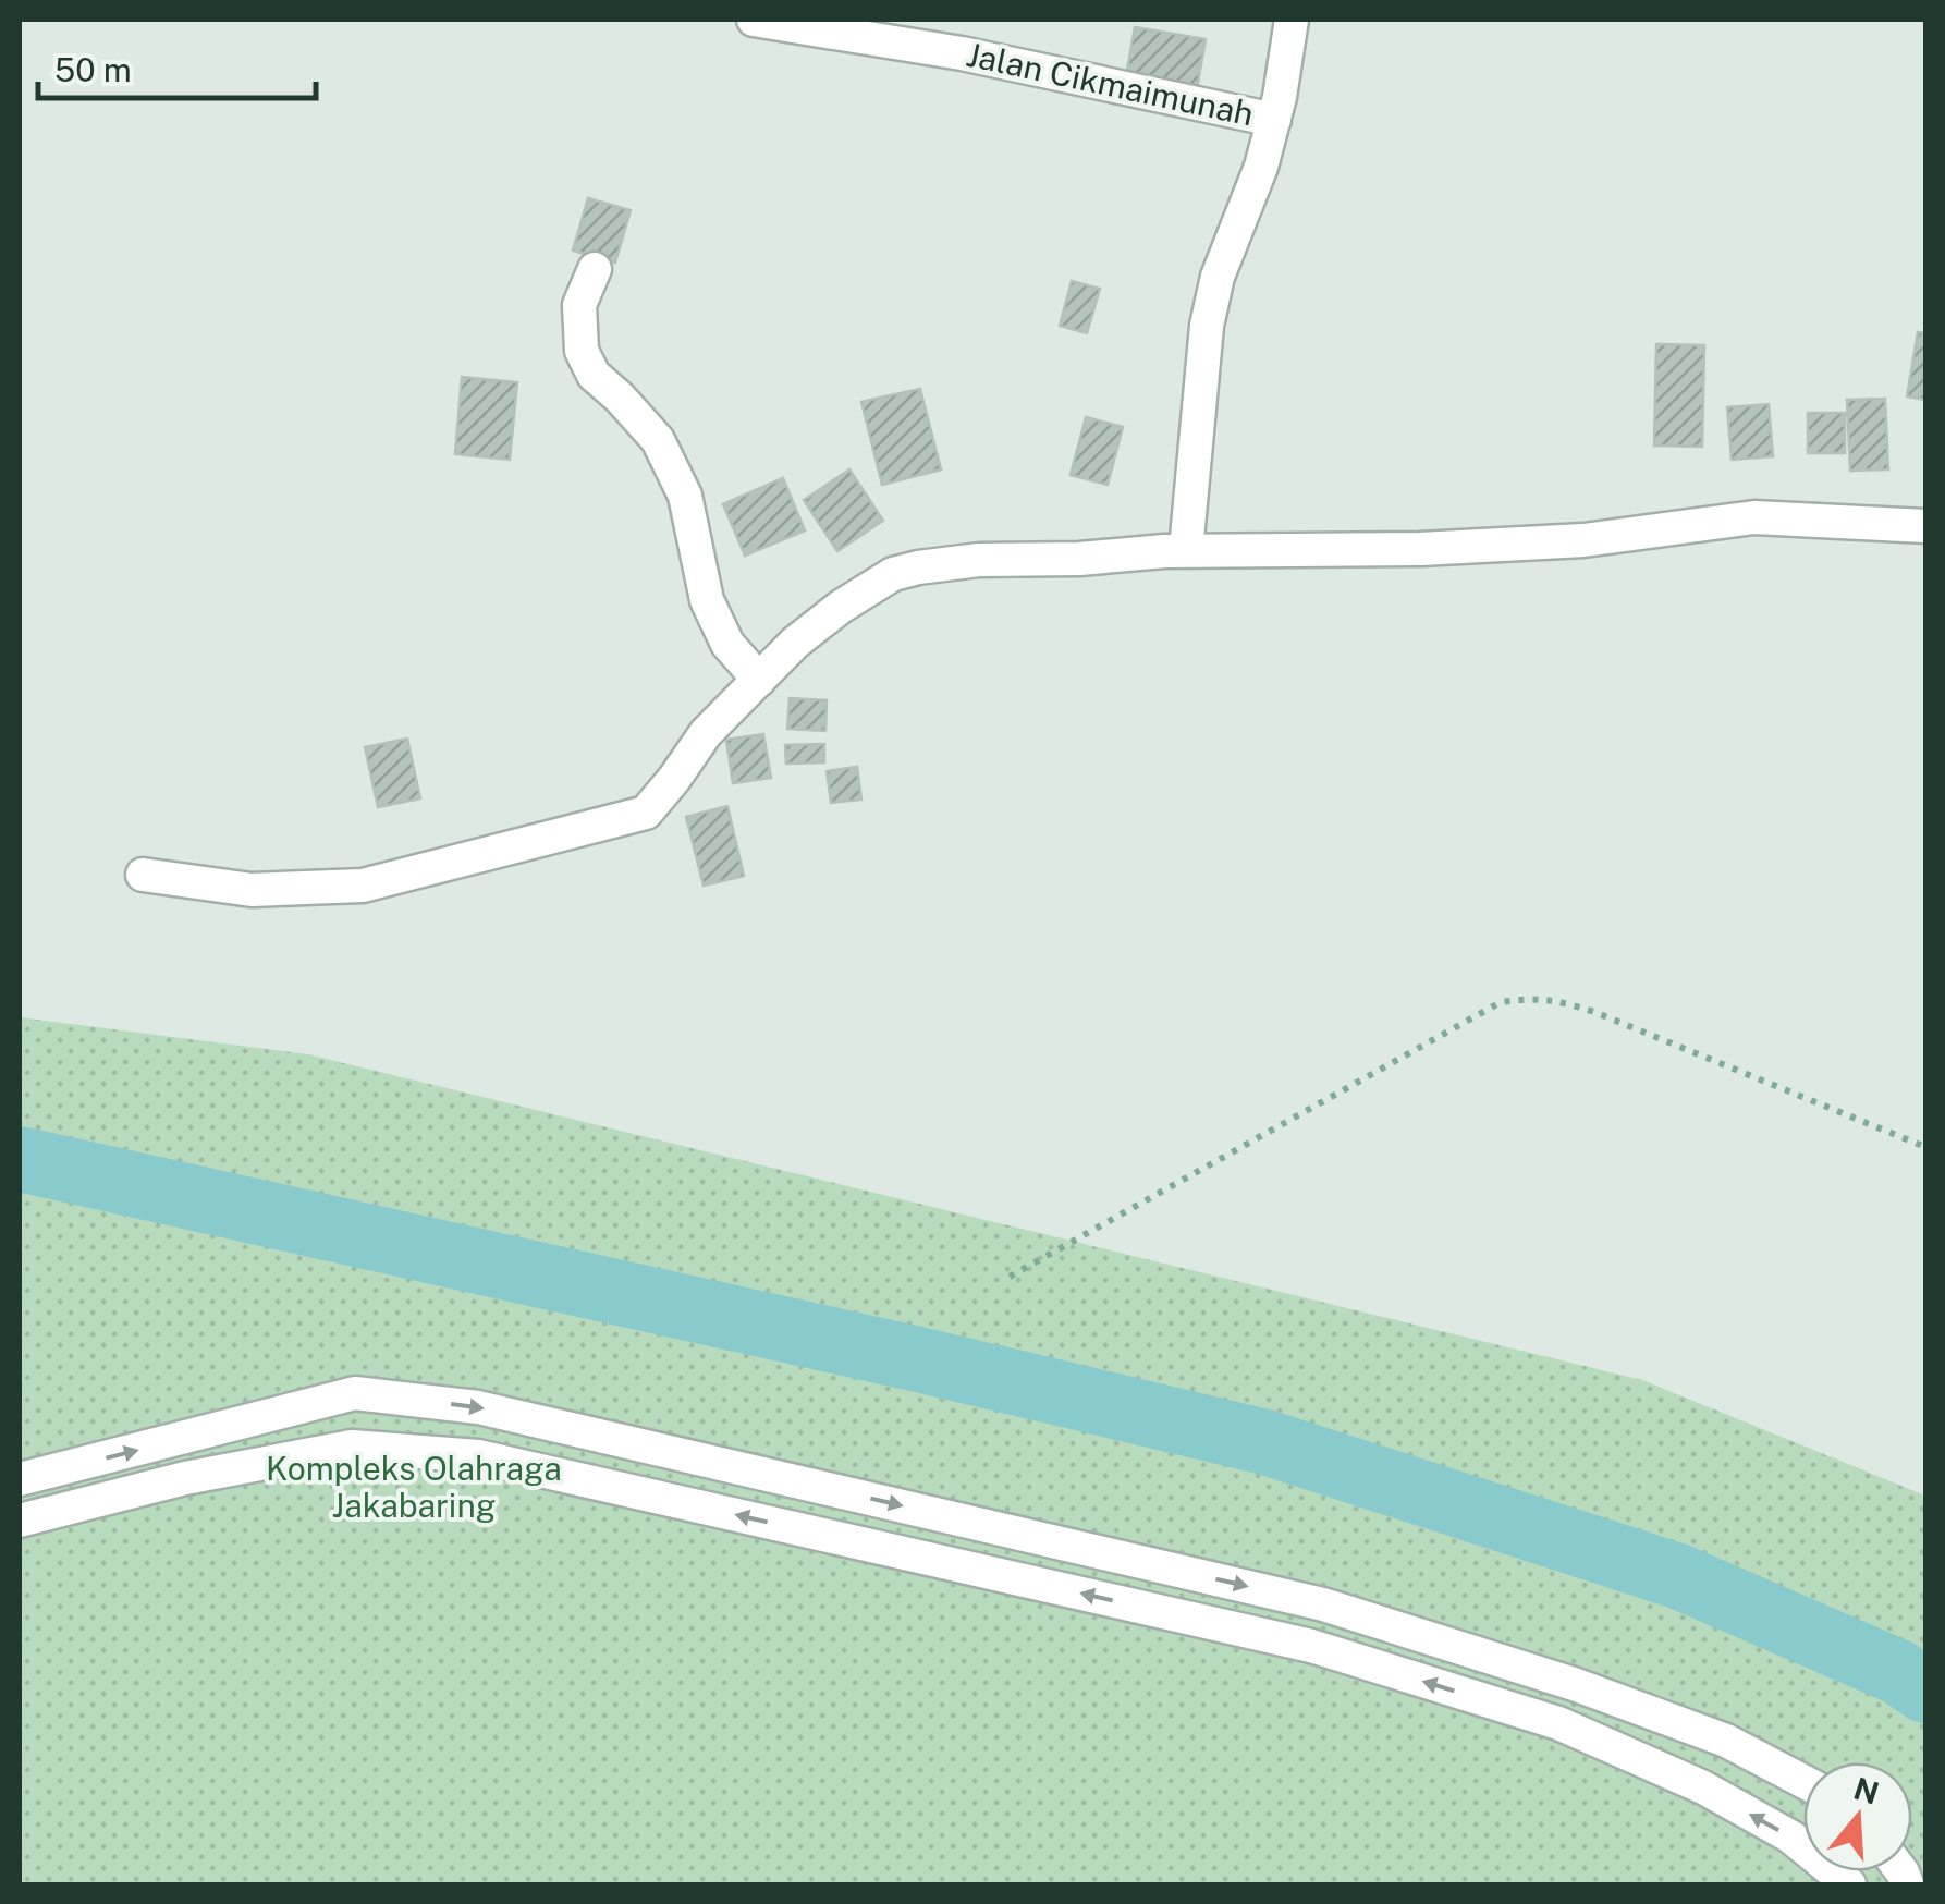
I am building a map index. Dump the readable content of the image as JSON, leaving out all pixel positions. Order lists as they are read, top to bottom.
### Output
{
  "streets": {
    "street": ["Jalan Cikmaimunah"]
  },
  "parks": ["Kompleks Olahraga Jakabaring"],
  "scale_bar": "50 m",
  "north": "top"
}
